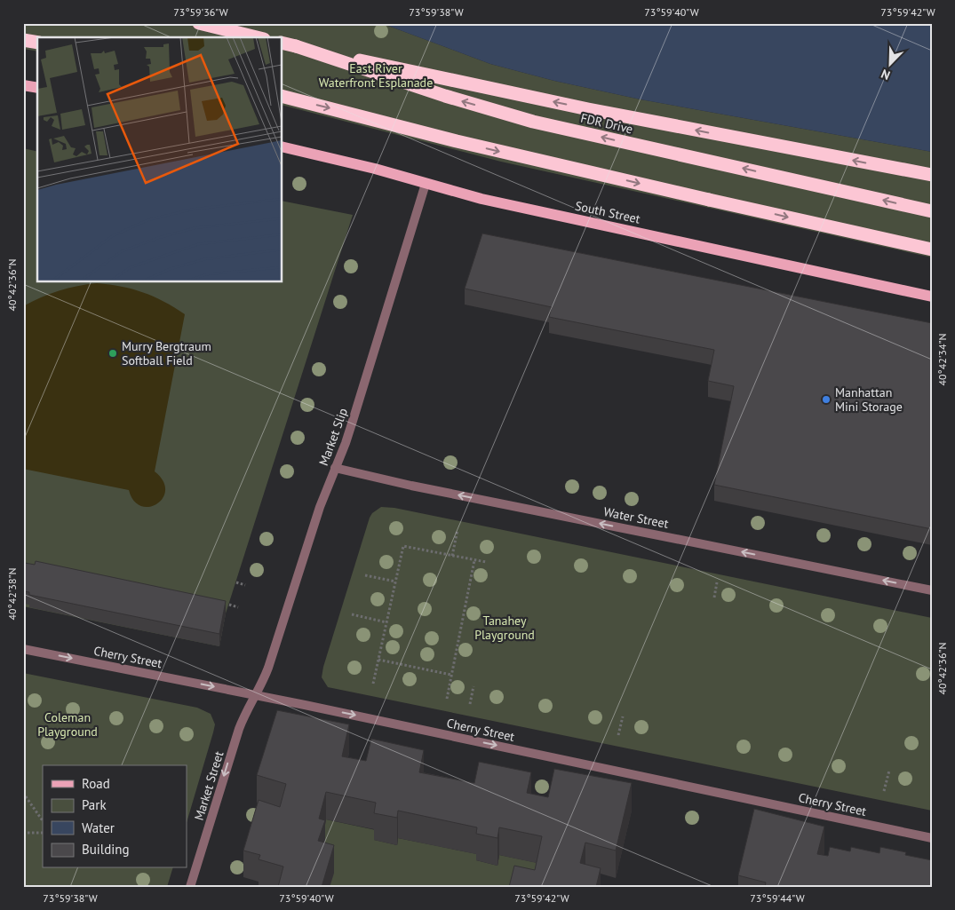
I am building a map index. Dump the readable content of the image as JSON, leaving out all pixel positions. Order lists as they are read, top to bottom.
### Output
{
  "streets": {
    "highway": ["FDR Drive"],
    "main road": ["South Street"],
    "street": [
      "Market Slip",
      "Water Street",
      "Cherry Street",
      "Market Street"
    ]
  },
  "crossings": [
    ["South Street", "Market Slip"],
    ["Market Slip", "Water Street"],
    ["Market Slip", "Cherry Street"],
    ["Market Slip", "Market Street"],
    ["Cherry Street", "Market Street"]
  ],
  "one_way": ["Water Street", "Cherry Street", "Market Street"],
  "parks": ["East River Waterfront Esplanade", "Tanahey Playground", "Coleman Playground"],
  "places": ["Murry Bergtraum Softball Field", "Manhattan Mini Storage"],
  "legend": [
    "Road",
    "Park",
    "Water",
    "Building"
  ],
  "north": "bottom left",
  "coordinates": [
    "73°59'36\"W",
    "73°59'38\"W",
    "73°59'40\"W",
    "73°59'42\"W",
    "40°42'36\"N",
    "40°42'34\"N",
    "40°42'38\"N",
    "73°59'44\"W"
  ]
}
